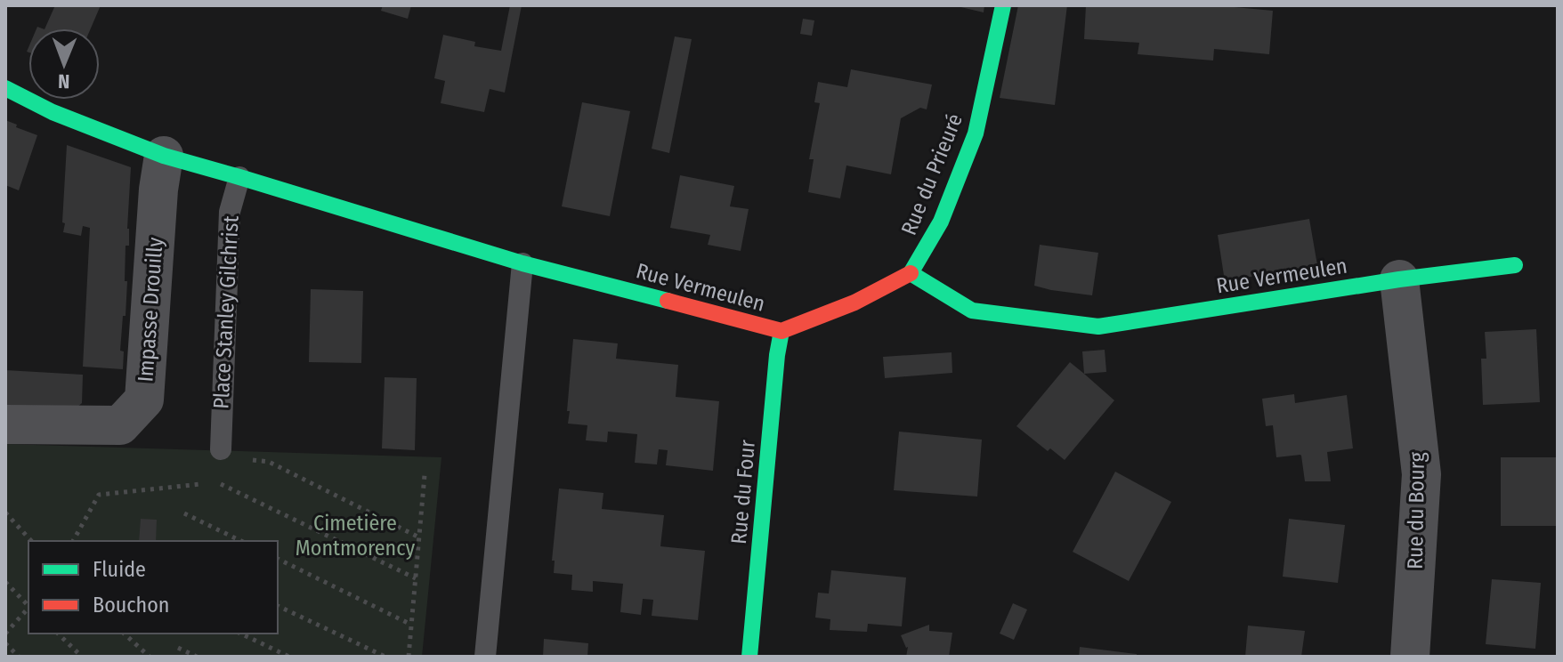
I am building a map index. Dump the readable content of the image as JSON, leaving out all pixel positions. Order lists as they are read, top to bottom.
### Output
{
  "streets": {
    "street": [
      "Rue du Prieuré",
      "Rue Vermeulen",
      "Impasse Drouilly",
      "Rue du Four",
      "Rue du Bourg"
    ],
    "lane": ["Place Stanley Gilchrist"]
  },
  "crossings": [
    ["Rue du Prieuré", "Rue Vermeulen"],
    ["Rue Vermeulen", "Impasse Drouilly"],
    ["Rue Vermeulen", "Place Stanley Gilchrist"],
    ["Rue Vermeulen", "Rue du Four"],
    ["Rue Vermeulen", "Rue du Bourg"]
  ],
  "parks": ["Cimetière Montmorency"],
  "legend": ["Fluide", "Bouchon"],
  "north": "bottom"
}
